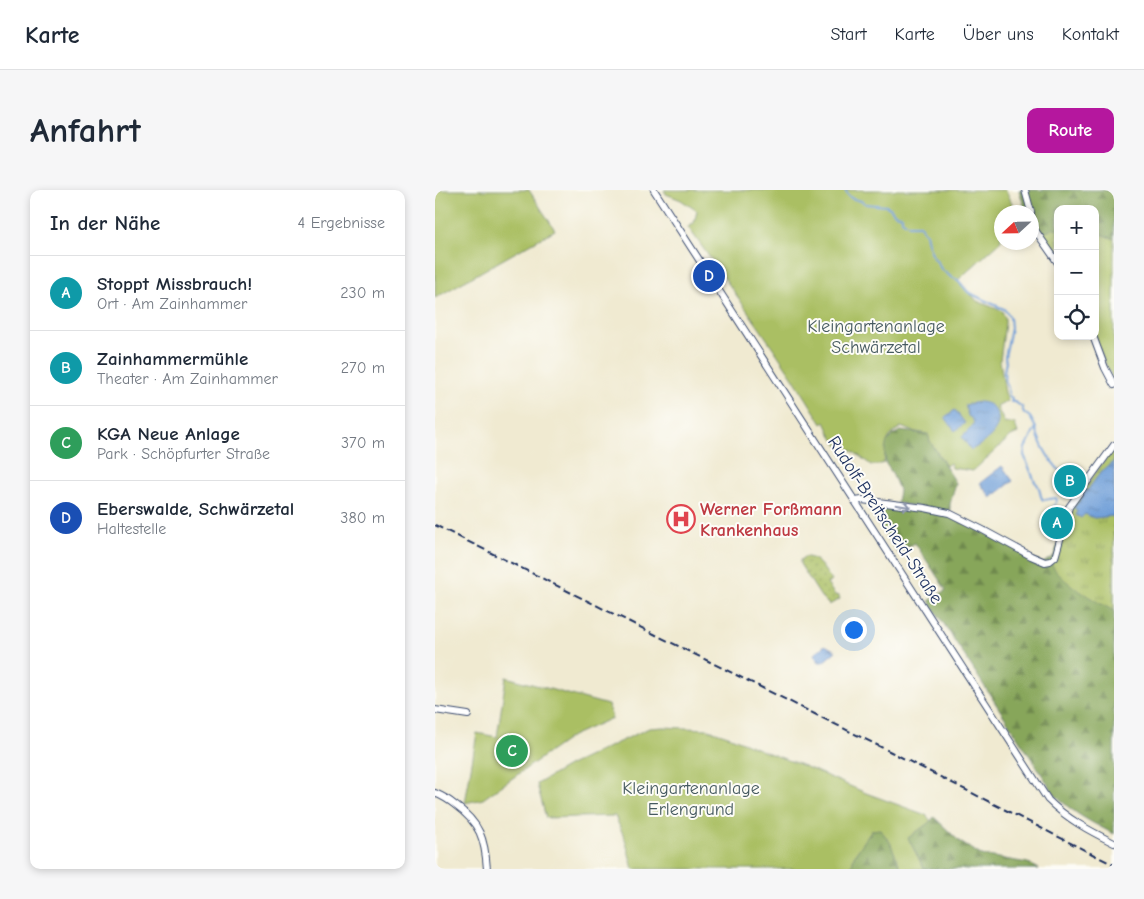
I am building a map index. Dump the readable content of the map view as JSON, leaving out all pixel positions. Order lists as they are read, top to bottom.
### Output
{
  "streets": {
    "street": ["Rudolf-Breitscheid-Straße"]
  },
  "parks": ["Kleingartenanlage Schwärzetal", "Kleingartenanlage Erlengrund"],
  "places": {
    "hospital": ["Werner Forßmann Krankenhaus"]
  },
  "north": "left",
  "page": {
    "header": "Karte",
    "nav": [
      "Start",
      "Karte",
      "Über uns",
      "Kontakt"
    ],
    "buttons": "Route",
    "title": "Anfahrt",
    "heading": ["In der Nähe", "4 Ergebnisse"],
    "map_buttons": ["+", "−"],
    "list": [
      {
        "mark": "A",
        "name": "Stoppt Missbrauch!",
        "note": "Ort · Am Zainhammer",
        "value": "230 m"
      },
      {
        "mark": "B",
        "name": "Zainhammermühle",
        "note": "Theater · Am Zainhammer",
        "value": "270 m"
      },
      {
        "mark": "C",
        "name": "KGA Neue Anlage",
        "note": "Park · Schöpfurter Straße",
        "value": "370 m"
      },
      {
        "mark": "D",
        "name": "Eberswalde, Schwärzetal",
        "note": "Haltestelle",
        "value": "380 m"
      }
    ],
    "pins": [
      "D",
      "B",
      "A",
      "C"
    ]
  }
}
